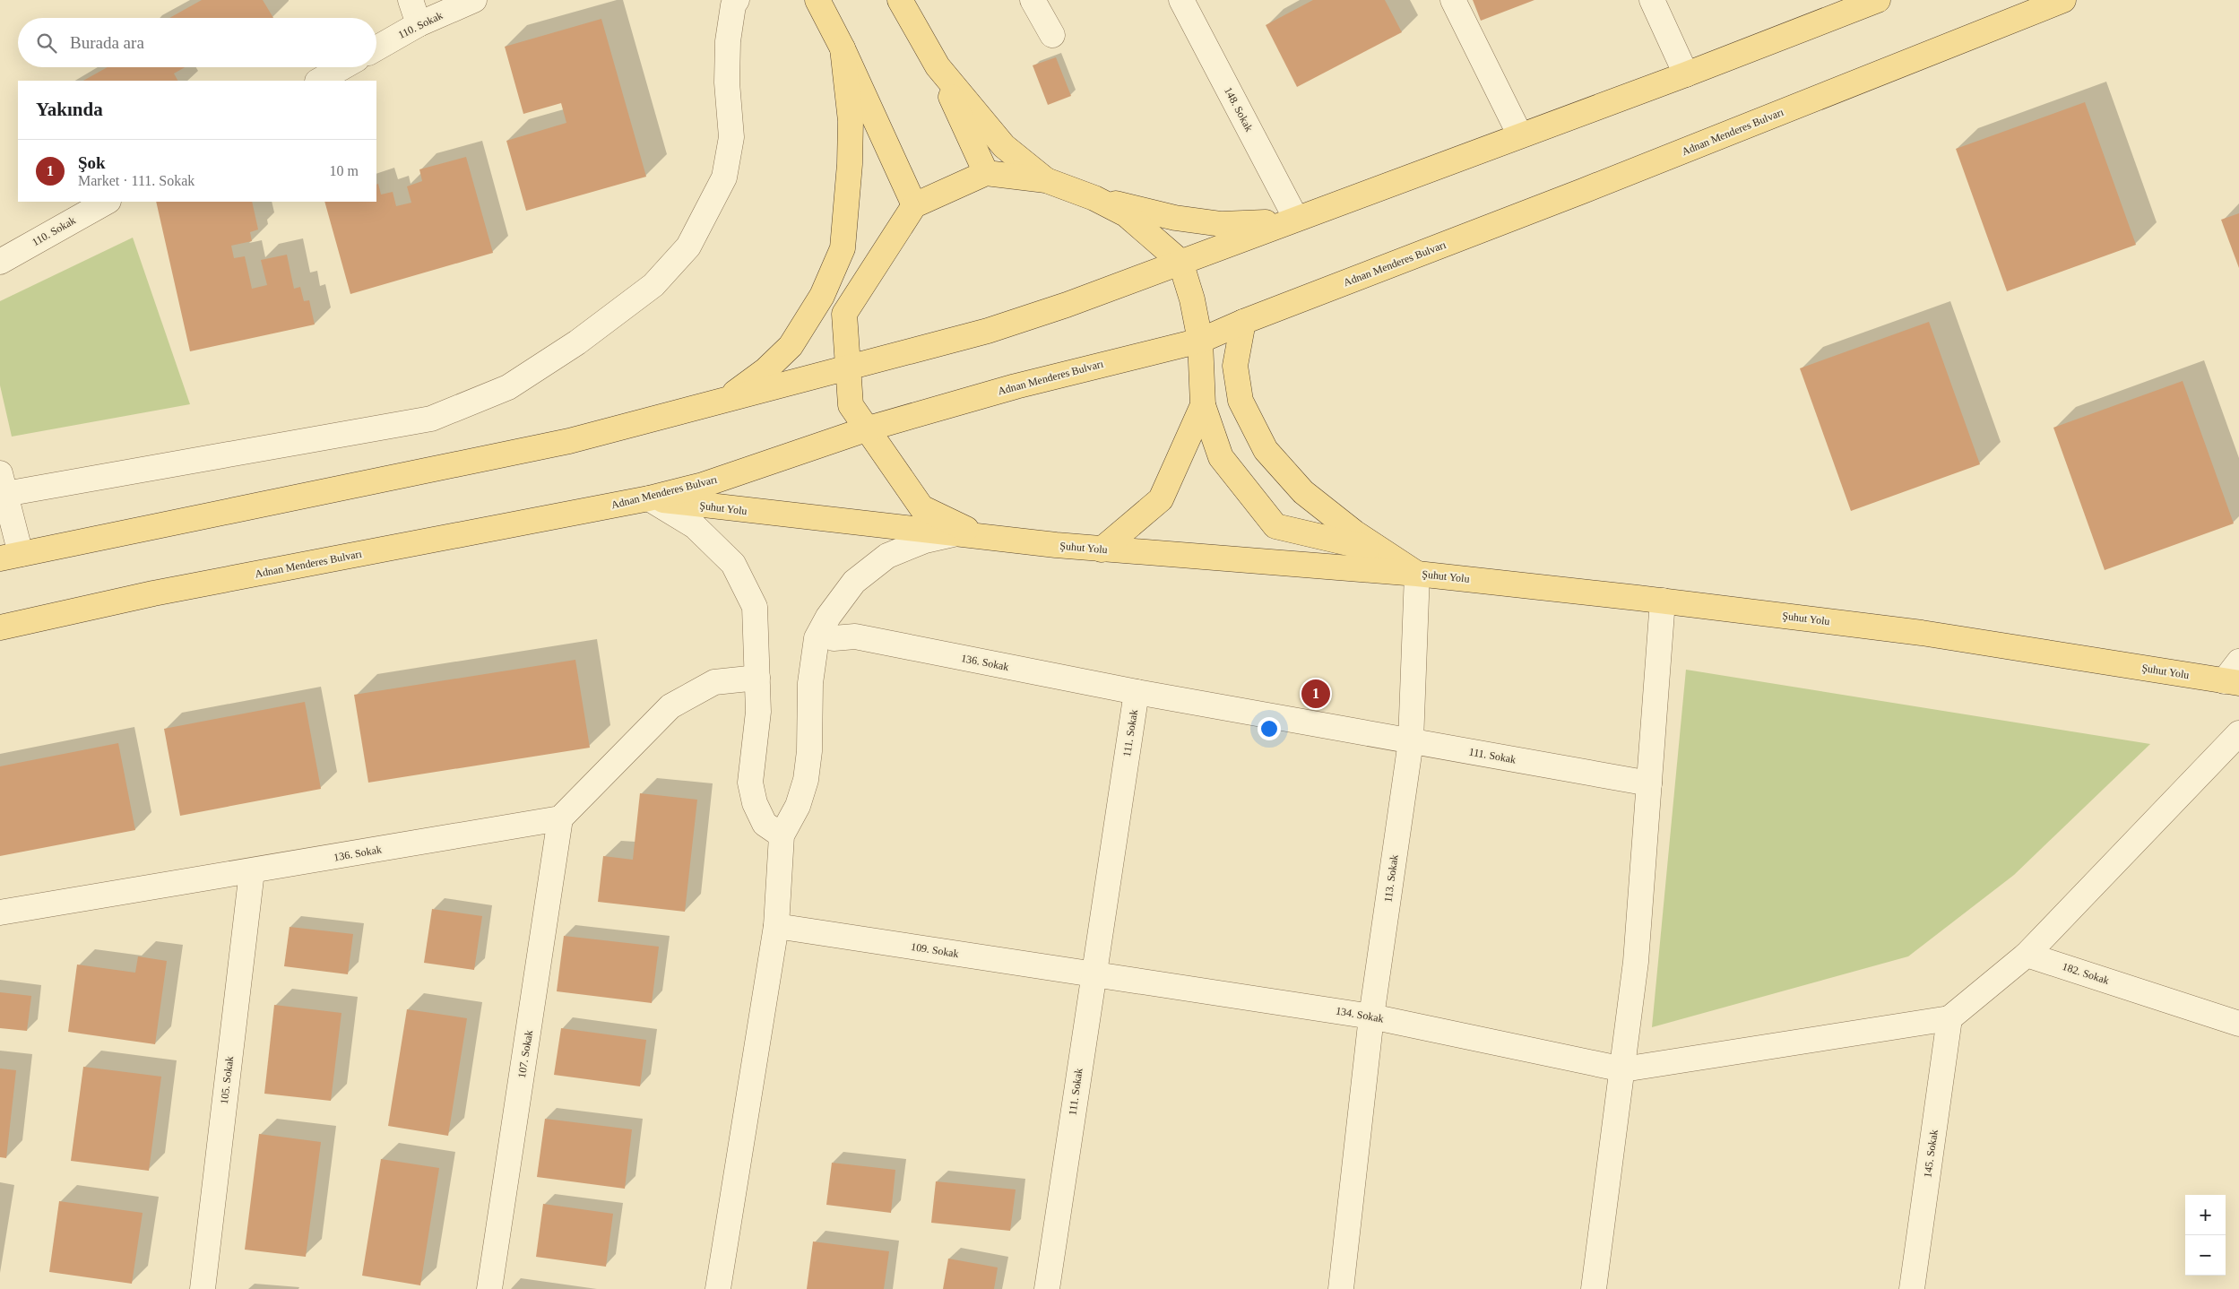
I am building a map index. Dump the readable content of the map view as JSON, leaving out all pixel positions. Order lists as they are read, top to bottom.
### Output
{
  "streets": {
    "main road": ["Adnan Menderes Bulvarı", "Şuhut Yolu"],
    "street": [
      "110. Sokak",
      "148. Sokak",
      "136. Sokak",
      "111. Sokak",
      "113. Sokak",
      "109. Sokak",
      "182. Sokak",
      "134. Sokak",
      "107. Sokak",
      "105. Sokak",
      "145. Sokak"
    ]
  },
  "crossings": [
    ["Adnan Menderes Bulvarı", "Şuhut Yolu"],
    ["Şuhut Yolu", "113. Sokak"],
    ["136. Sokak", "111. Sokak"],
    ["136. Sokak", "107. Sokak"],
    ["136. Sokak", "105. Sokak"],
    ["111. Sokak", "113. Sokak"],
    ["111. Sokak", "109. Sokak"],
    ["111. Sokak", "134. Sokak"],
    ["113. Sokak", "134. Sokak"],
    ["109. Sokak", "134. Sokak"]
  ],
  "page": {
    "search": "Burada ara",
    "heading": "Yakında",
    "list": [
      {
        "mark": "1",
        "name": "Şok",
        "note": "Market · 111. Sokak",
        "value": "10 m"
      }
    ],
    "pins": "1",
    "map_buttons": ["+", "−"]
  }
}
